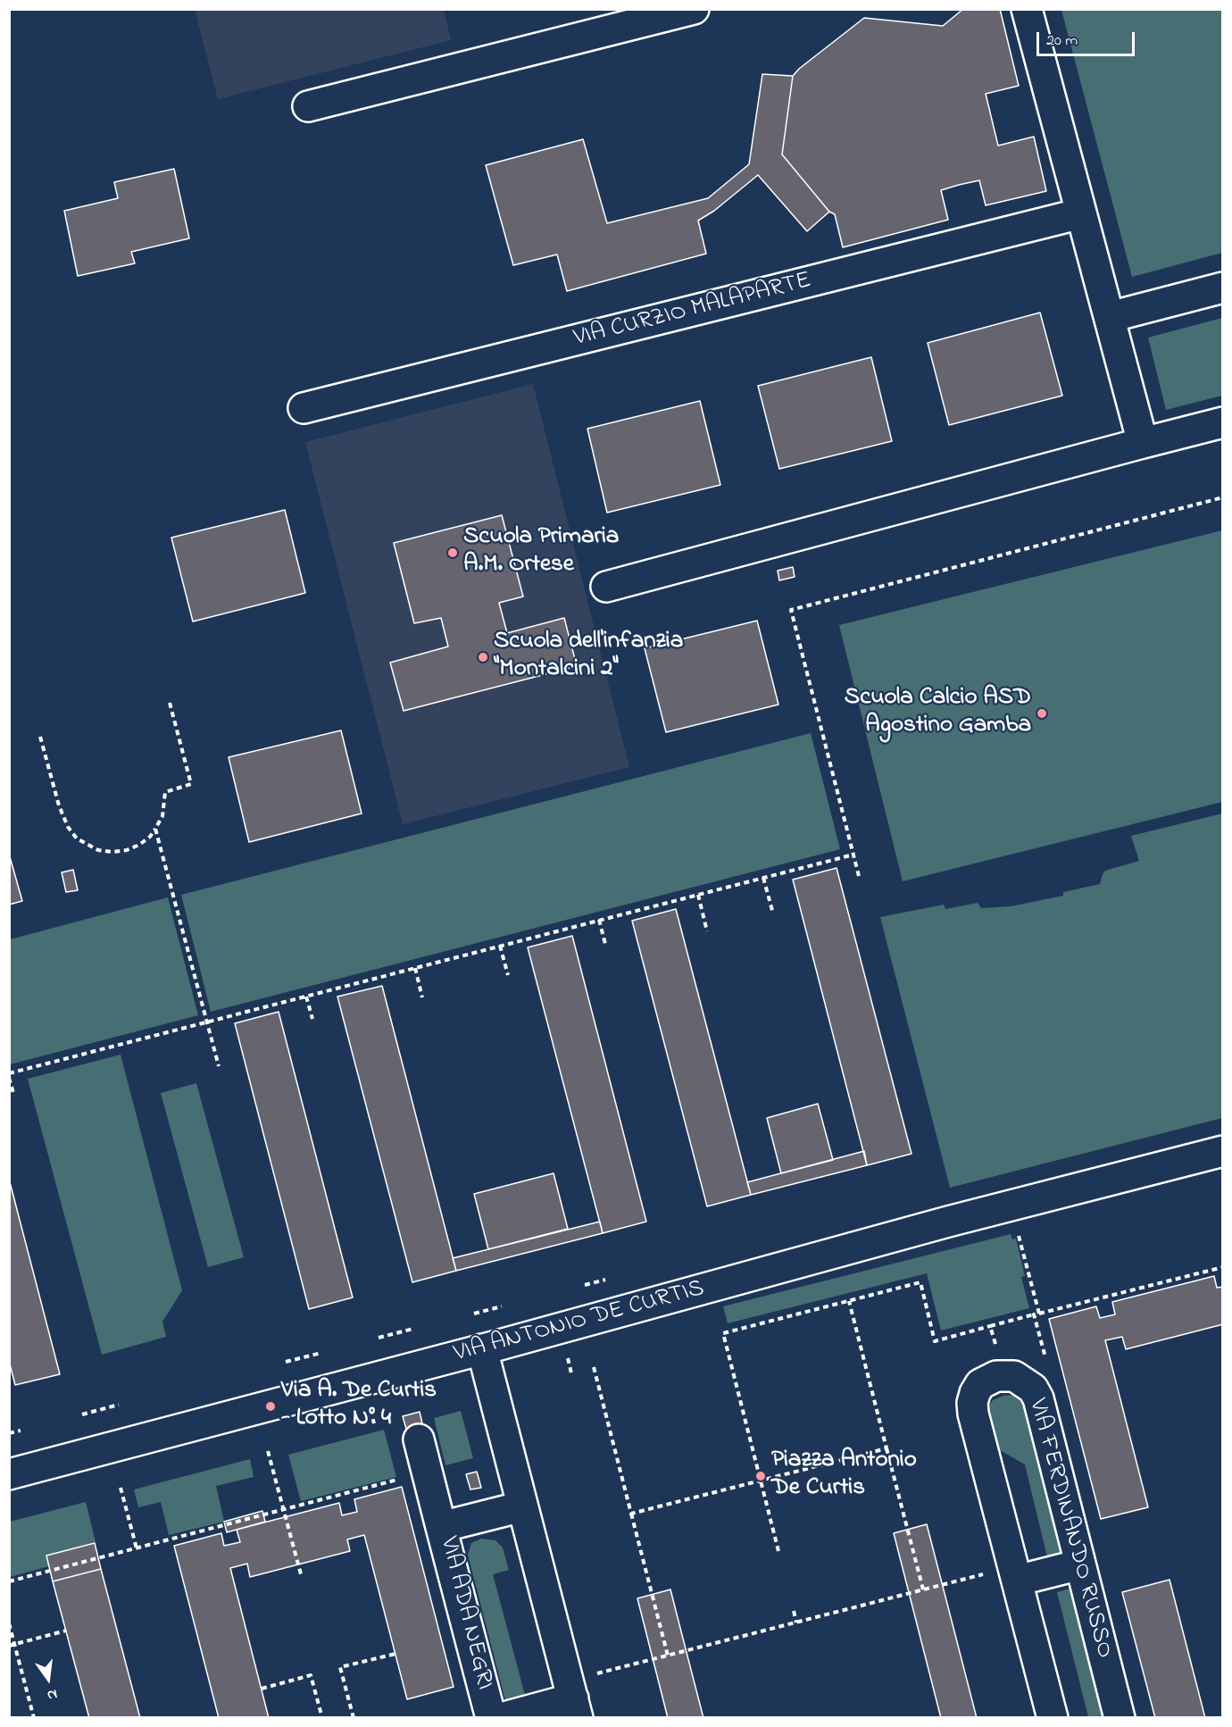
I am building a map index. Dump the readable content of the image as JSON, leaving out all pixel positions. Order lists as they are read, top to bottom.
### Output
{
  "streets": {
    "street": [
      "VIA CURZIO MALAPARTE",
      "VIA ANTONIO DE CURTIS",
      "VIA FERDINANDO RUSSO",
      "VIA ADA NEGRI"
    ]
  },
  "places": [
    "Scuola Primaria A.M. Ortese",
    "Scuola dell'infanzia \"Montalcini 2\"",
    "Scuola Calcio ASD Agostino Gamba",
    "Via A. De Curtis - Lotto N° 4",
    "Piazza Antonio De Curtis"
  ],
  "scale_bar": "20 m",
  "north": "bottom"
}
